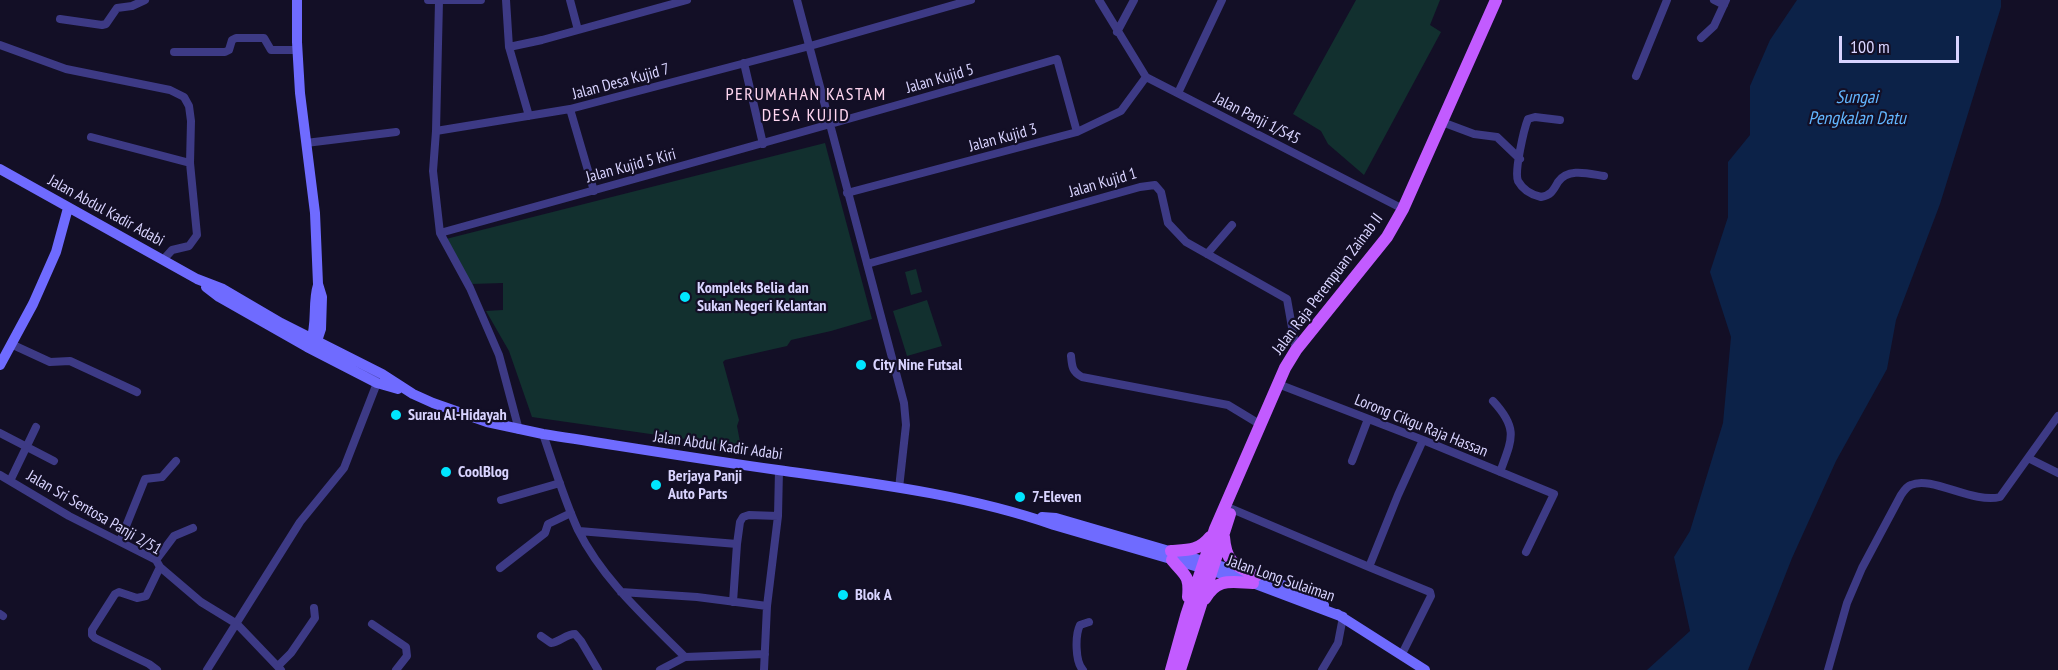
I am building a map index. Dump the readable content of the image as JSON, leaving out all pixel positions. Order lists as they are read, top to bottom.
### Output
{
  "streets": {
    "main road": ["Jalan Abdul Kadir Adabi", "Jalan Raja Perempuan Zainab II", "Jalan Long Sulaiman"],
    "street": [
      "Jalan Kujid 5",
      "Jalan Desa Kujid 7",
      "Jalan Panji 1/S45",
      "Jalan Kujid 3",
      "Jalan Kujid 5 Kiri",
      "Jalan Kujid 1",
      "Lorong Cikgu Raja Hassan",
      "Jalan Sri Sentosa Panji 2/51"
    ]
  },
  "crossings": [
    ["Jalan Kujid 5", "Jalan Kujid 3"],
    ["Jalan Kujid 5", "Jalan Kujid 5 Kiri"],
    ["Jalan Panji 1/S45", "Jalan Kujid 3"],
    ["Jalan Panji 1/S45", "Jalan Raja Perempuan Zainab II"],
    ["Jalan Kujid 1", "Jalan Raja Perempuan Zainab II"],
    ["Jalan Abdul Kadir Adabi", "Jalan Long Sulaiman"],
    ["Jalan Raja Perempuan Zainab II", "Lorong Cikgu Raja Hassan"]
  ],
  "districts": ["PERUMAHAN KASTAM DESA KUJID"],
  "water": ["Sungai Pengkalan Datu"],
  "places": [
    "Kompleks Belia dan Sukan Negeri Kelantan",
    "City Nine Futsal",
    "Surau Al-Hidayah",
    "CoolBlog",
    "Berjaya Panji Auto Parts",
    "7-Eleven",
    "Blok A"
  ],
  "scale_bar": "100 m"
}
